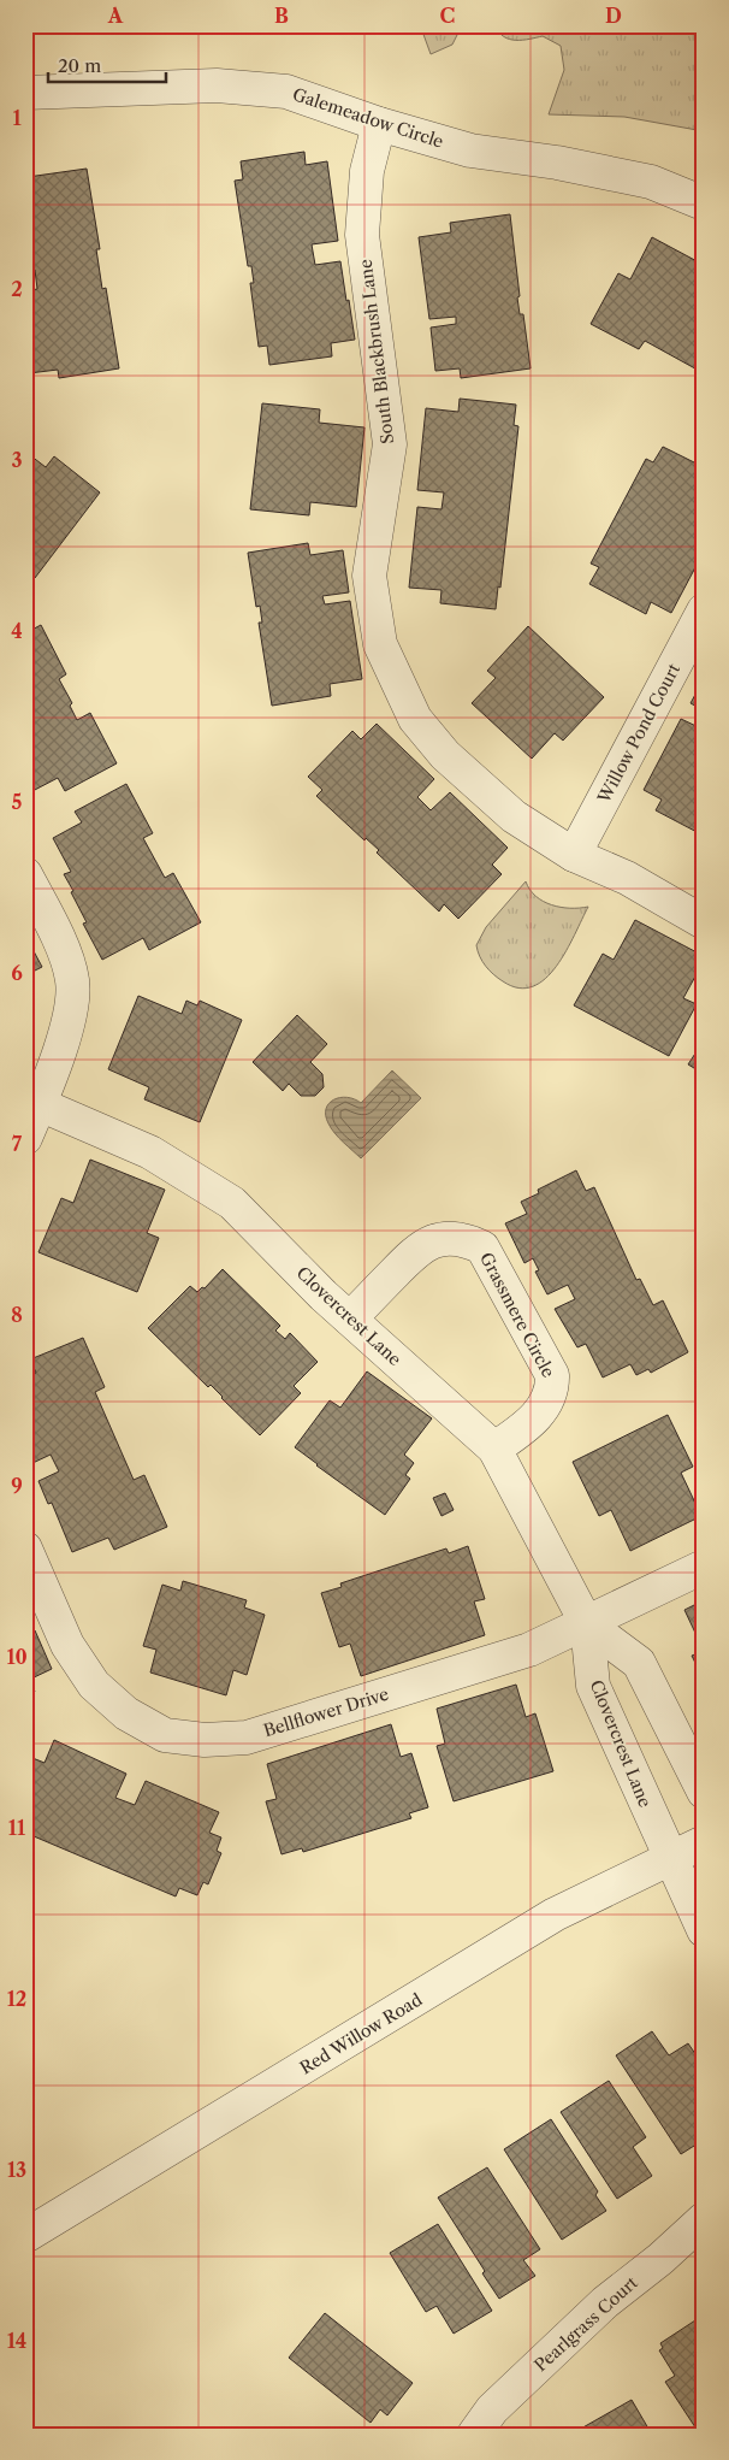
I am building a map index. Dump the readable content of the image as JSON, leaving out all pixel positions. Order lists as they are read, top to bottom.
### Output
{
  "streets": {
    "street": [
      "Galemeadow Circle",
      "South Blackbrush Lane",
      "Willow Pond Court",
      "Grassmere Circle",
      "Clovercrest Lane",
      "Bellflower Drive",
      "Red Willow Road",
      "Pearlgrass Court"
    ]
  },
  "crossings": [
    ["Galemeadow Circle", "South Blackbrush Lane"],
    ["South Blackbrush Lane", "Willow Pond Court"],
    ["Grassmere Circle", "Clovercrest Lane"],
    ["Clovercrest Lane", "Bellflower Drive"],
    ["Clovercrest Lane", "Red Willow Road"]
  ],
  "scale_bar": "20 m",
  "grid": {
    "columns": [
      "A",
      "B",
      "C",
      "D"
    ],
    "rows": [
      "1",
      "2",
      "3",
      "4",
      "5",
      "6",
      "7",
      "8",
      "9",
      "10",
      "11",
      "12",
      "13",
      "14"
    ]
  }
}
